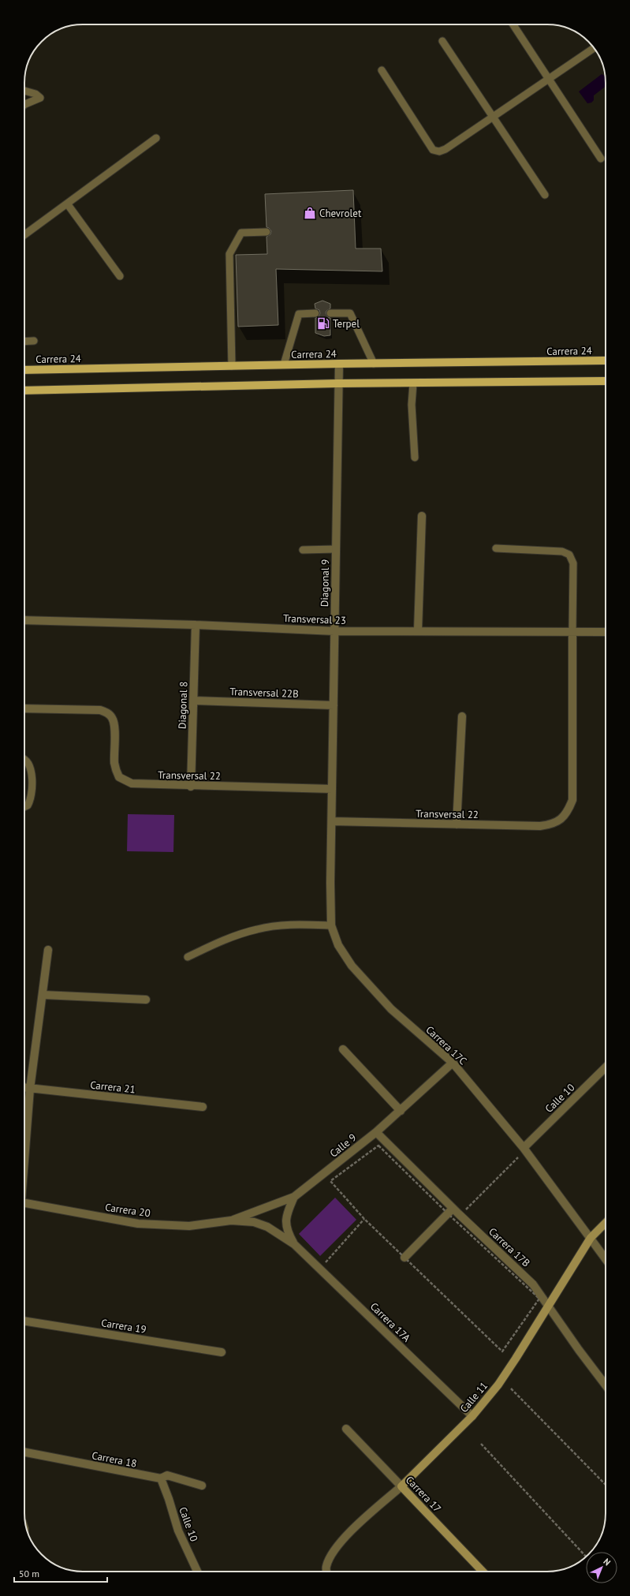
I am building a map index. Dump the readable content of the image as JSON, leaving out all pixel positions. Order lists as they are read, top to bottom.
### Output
{
  "streets": {
    "main road": ["Carrera 24"],
    "street": [
      "Diagonal 9",
      "Transversal 23",
      "Transversal 22B",
      "Diagonal 8",
      "Transversal 22",
      "Carrera 17C",
      "Carrera 21",
      "Calle 10",
      "Calle 9",
      "Carrera 20",
      "Carrera 17B",
      "Carrera 17A",
      "Carrera 19",
      "Calle 11",
      "Carrera 18",
      "Carrera 17"
    ]
  },
  "crossings": [
    ["Carrera 24", "Diagonal 9"],
    ["Diagonal 9", "Transversal 23"],
    ["Diagonal 9", "Transversal 22B"],
    ["Diagonal 9", "Transversal 22"],
    ["Diagonal 9", "Carrera 17C"],
    ["Transversal 23", "Diagonal 8"],
    ["Transversal 23", "Transversal 22"],
    ["Transversal 22B", "Diagonal 8"],
    ["Diagonal 8", "Transversal 22"],
    ["Transversal 22", "Carrera 17C"],
    ["Carrera 17C", "Calle 10"],
    ["Carrera 17C", "Calle 9"],
    ["Carrera 17C", "Calle 11"],
    ["Calle 10", "Carrera 18"],
    ["Calle 9", "Carrera 20"],
    ["Calle 9", "Carrera 17B"],
    ["Calle 9", "Carrera 17A"],
    ["Carrera 20", "Carrera 17A"],
    ["Carrera 17B", "Calle 11"],
    ["Carrera 17A", "Calle 11"],
    ["Calle 11", "Carrera 17"]
  ],
  "places": {
    "shop": ["Chevrolet"],
    "fuel station": ["Terpel"]
  },
  "scale_bar": "50 m",
  "north": "top right"
}
